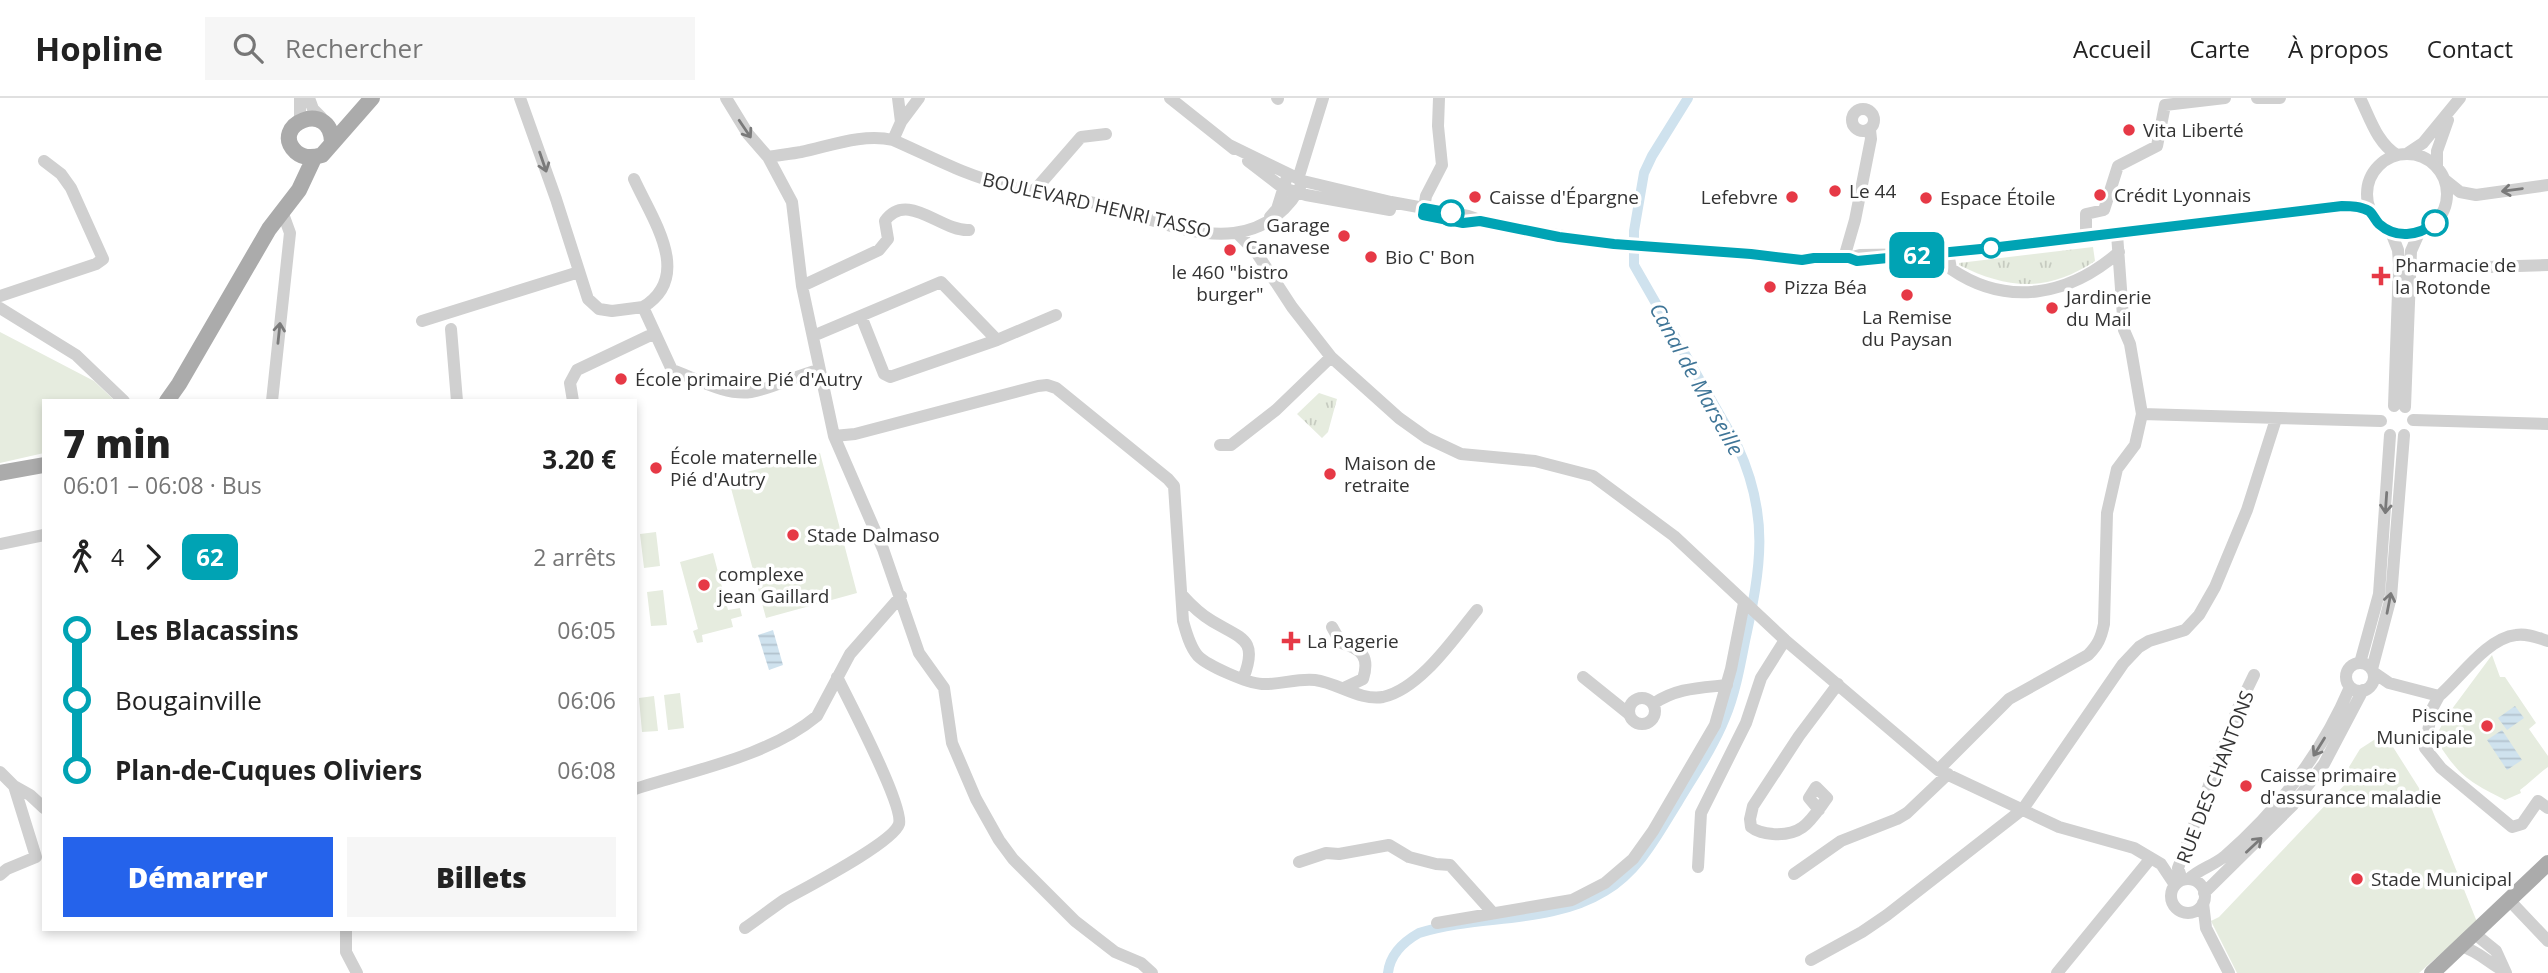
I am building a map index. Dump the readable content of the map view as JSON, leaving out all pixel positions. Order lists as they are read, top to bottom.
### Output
{
  "streets": {
    "street": ["BOULEVARD HENRI TASSO", "RUE DES CHANTONS"]
  },
  "water": ["Canal de Marseille"],
  "places": {
    "other": [
      "Vita Liberté",
      "Le 44",
      "Crédit Lyonnais",
      "Caisse d'Épargne",
      "Lefebvre",
      "Espace Étoile",
      "Garage Canavese",
      "le 460 \"bistro burger\"",
      "Bio C' Bon",
      "Pizza Béa",
      "La Remise du Paysan",
      "Jardinerie du Mail",
      "École primaire Pié d'Autry",
      "École maternelle Pié d'Autry",
      "Maison de retraite",
      "Stade Dalmaso",
      "complexe jean Gaillard",
      "Piscine Municipale",
      "Caisse primaire d'assurance maladie",
      "Stade Municipal"
    ],
    "health": ["Pharmacie de la Rotonde", "La Pagerie"]
  },
  "lines": ["bus line 62"],
  "page": {
    "header": "Hopline",
    "search": "Rechercher",
    "nav": [
      "Accueil",
      "Carte",
      "À propos",
      "Contact"
    ],
    "on_map": "62",
    "heading": ["7 min", "06:01 – 06:08 · Bus", "3.20 €"],
    "legs": ["4", "62", "2 arrêts"],
    "list": [
      {
        "name": "Les Blacassins",
        "value": "06:05"
      },
      {
        "name": "Bougainville",
        "value": "06:06"
      },
      {
        "name": "Plan-de-Cuques Oliviers",
        "value": "06:08"
      }
    ],
    "buttons": ["Démarrer", "Billets"]
  }
}
